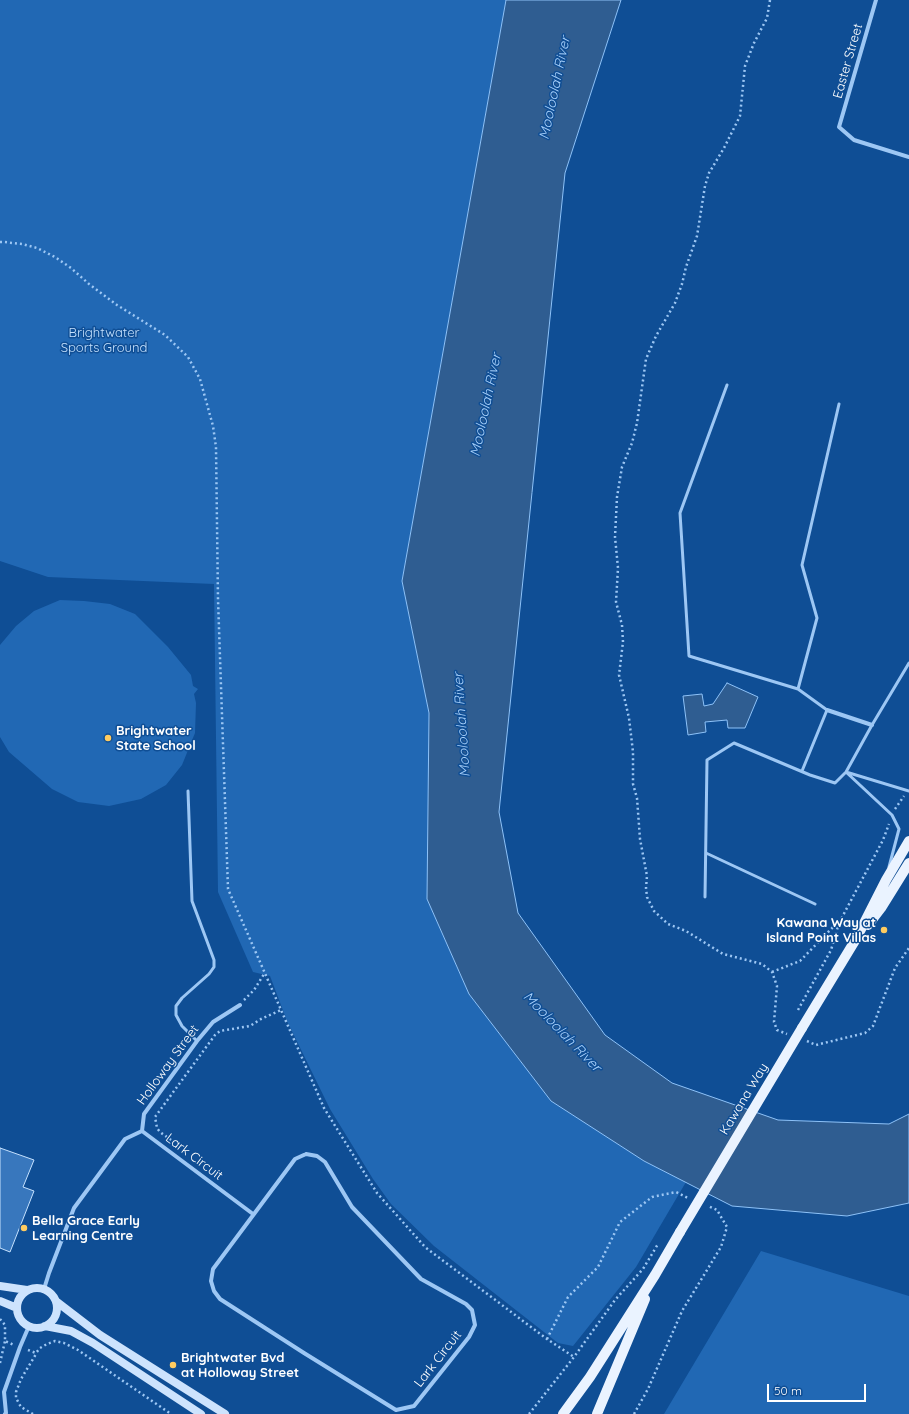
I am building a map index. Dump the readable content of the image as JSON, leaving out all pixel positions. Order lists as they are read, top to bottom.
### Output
{
  "streets": {
    "main road": ["Kawana Way"],
    "street": ["Easter Street", "Holloway Street", "Lark Circuit"]
  },
  "crossings": [
    ["Holloway Street", "Lark Circuit"]
  ],
  "water": ["Mooloolah River"],
  "parks": ["Brightwater Sports Ground"],
  "places": [
    "Brightwater State School",
    "Kawana Way at Island Point Villas",
    "Bella Grace Early Learning Centre",
    "Brightwater Bvd at Holloway Street"
  ],
  "scale_bar": "50 m"
}
